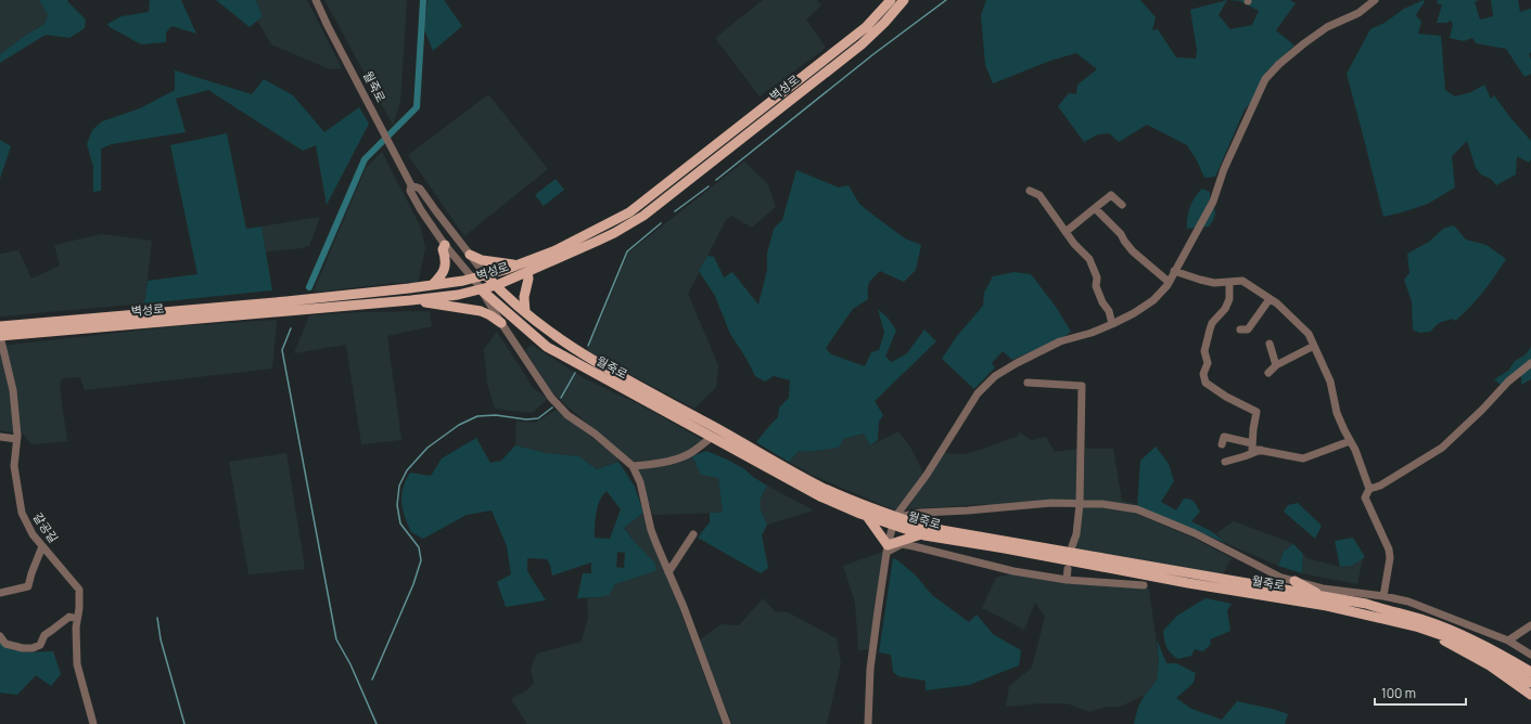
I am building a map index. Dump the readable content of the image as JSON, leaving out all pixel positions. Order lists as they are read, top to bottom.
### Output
{
  "streets": {
    "main road": ["월죽로", "벽성로"],
    "street": ["갈공길"]
  },
  "crossings": [
    ["월죽로", "벽성로"],
    ["벽성로", "갈공길"]
  ],
  "scale_bar": "100 m"
}
